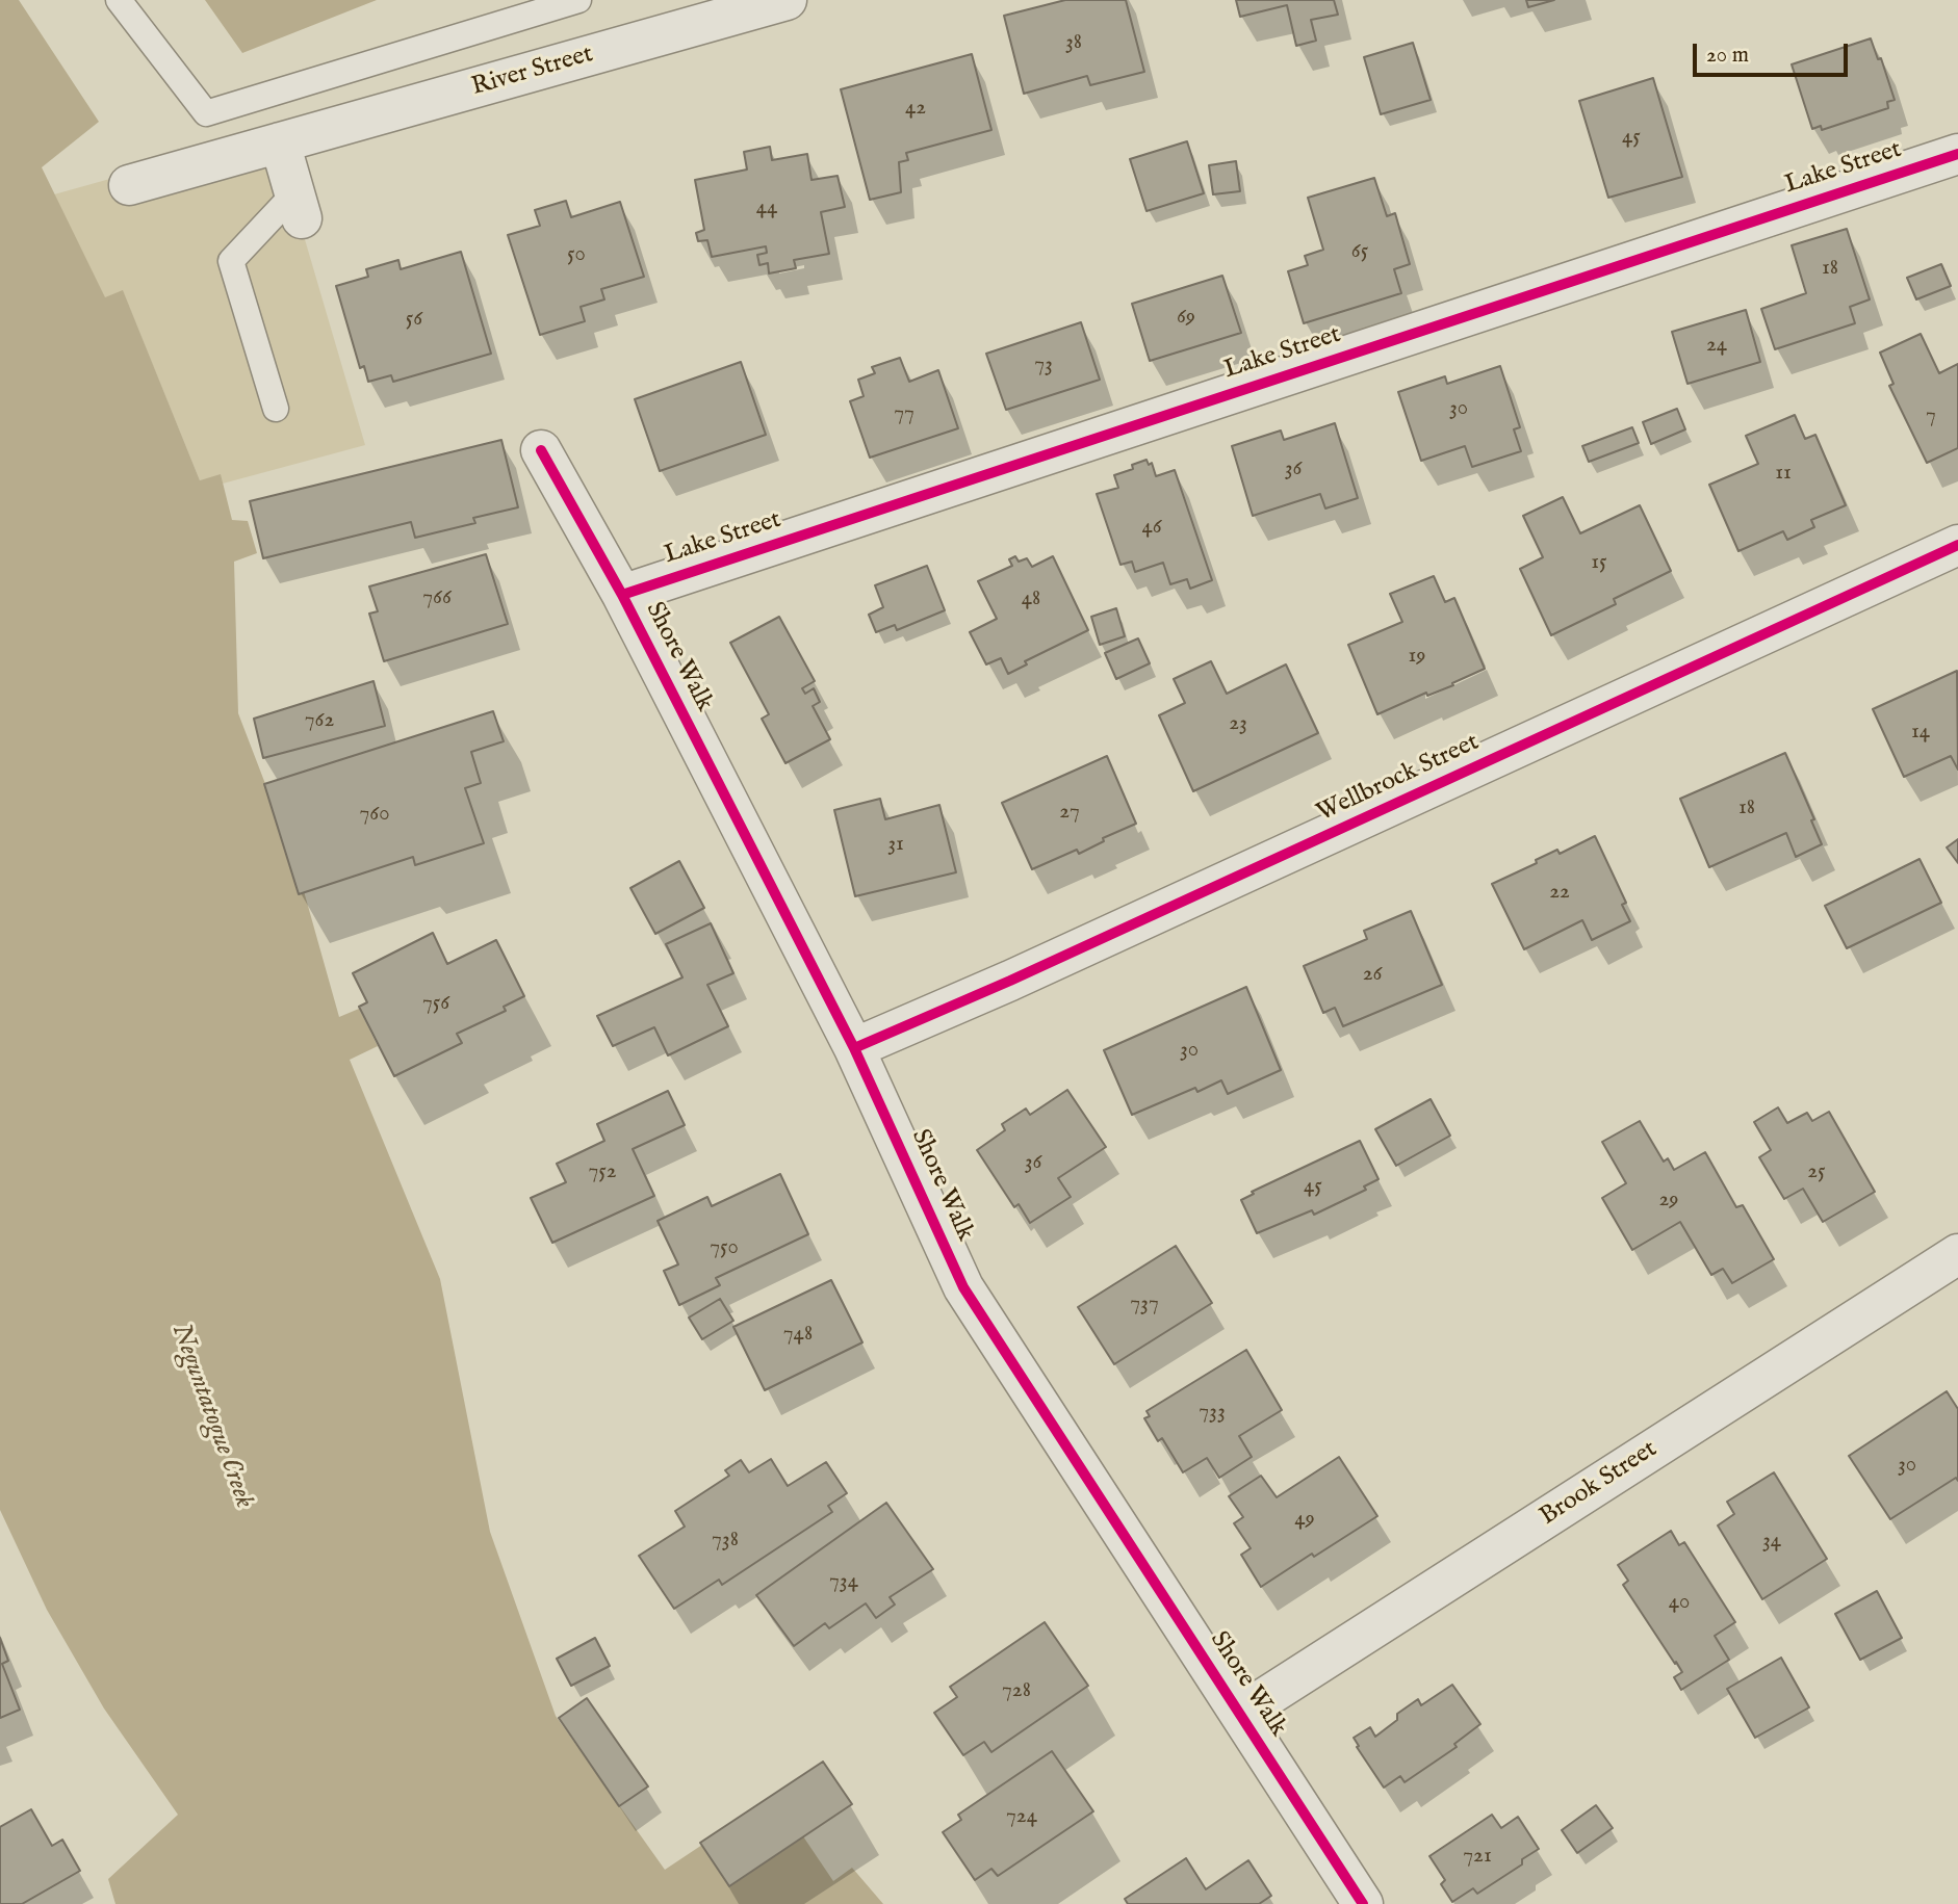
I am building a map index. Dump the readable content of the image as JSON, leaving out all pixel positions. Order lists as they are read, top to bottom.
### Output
{
  "streets": {
    "street": [
      "River Street",
      "Lake Street",
      "Shore Walk",
      "Wellbrock Street",
      "Brook Street"
    ]
  },
  "crossings": [
    ["Lake Street", "Shore Walk"],
    ["Shore Walk", "Wellbrock Street"],
    ["Shore Walk", "Brook Street"]
  ],
  "water": ["Neguntatogue Creek"],
  "house_numbers": [
    "38",
    "42",
    "45",
    "44",
    "65",
    "50",
    "18",
    "69",
    "56",
    "24",
    "73",
    "30",
    "77",
    "7",
    "36",
    "11",
    "46",
    "15",
    "766",
    "48",
    "19",
    "762",
    "23",
    "14",
    "18",
    "27",
    "760",
    "31",
    "22",
    "26",
    "756",
    "30",
    "36",
    "752",
    "25",
    "45",
    "29",
    "750",
    "737",
    "748",
    "733",
    "30",
    "49",
    "738",
    "34",
    "734",
    "40",
    "728",
    "724",
    "721"
  ],
  "scale_bar": "20 m"
}
